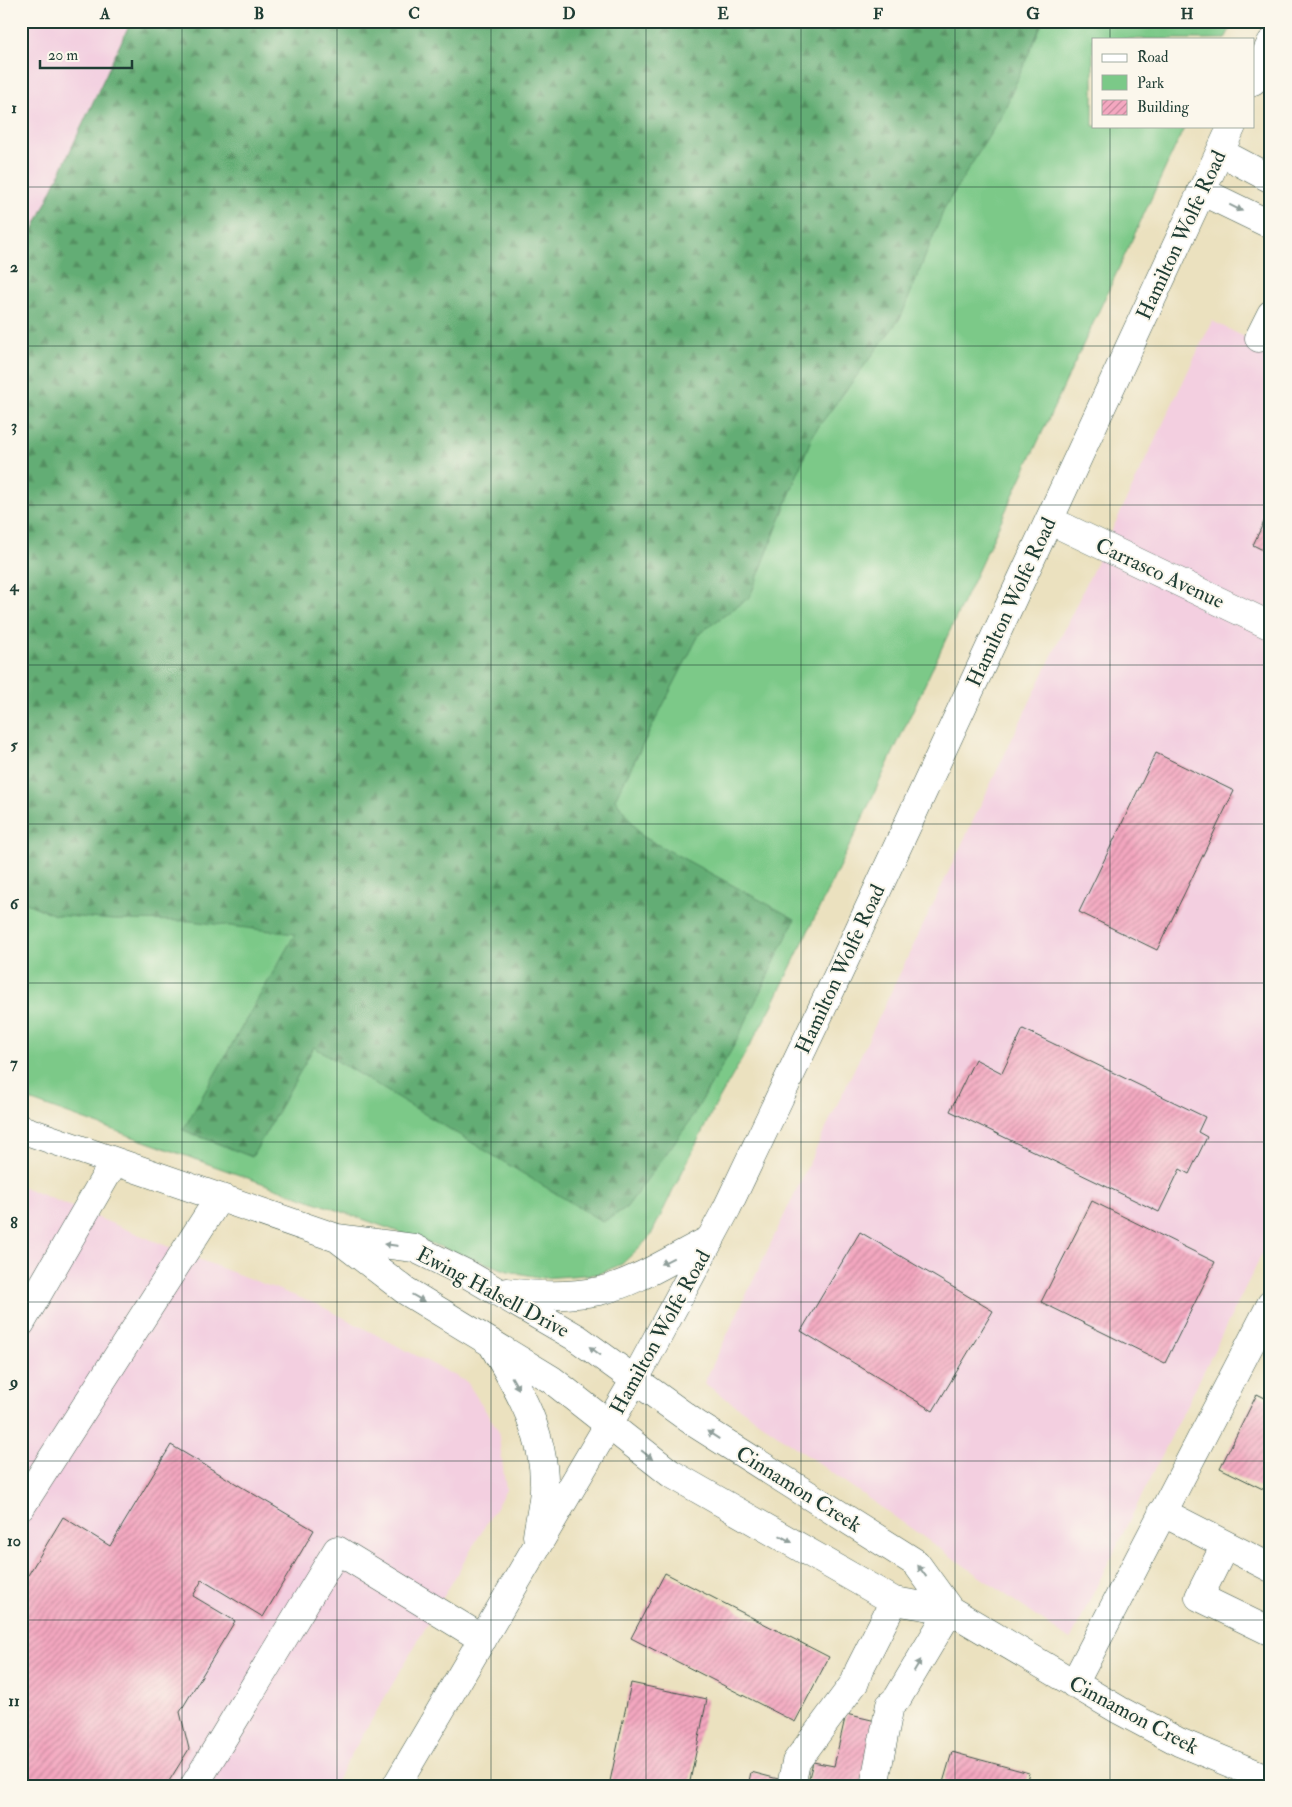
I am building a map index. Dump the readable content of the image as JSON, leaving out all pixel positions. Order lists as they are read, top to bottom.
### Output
{
  "streets": {
    "street": [
      "Hamilton Wolfe Road",
      "Carrasco Avenue",
      "Ewing Halsell Drive",
      "Cinnamon Creek"
    ]
  },
  "crossings": [
    ["Hamilton Wolfe Road", "Carrasco Avenue"],
    ["Hamilton Wolfe Road", "Ewing Halsell Drive"],
    ["Hamilton Wolfe Road", "Cinnamon Creek"],
    ["Ewing Halsell Drive", "Cinnamon Creek"]
  ],
  "legend": ["Road", "Park", "Building"],
  "scale_bar": "20 m",
  "grid": {
    "columns": [
      "A",
      "B",
      "C",
      "D",
      "E",
      "F",
      "G",
      "H"
    ],
    "rows": [
      "1",
      "2",
      "3",
      "4",
      "5",
      "6",
      "7",
      "8",
      "9",
      "10",
      "11"
    ]
  }
}
